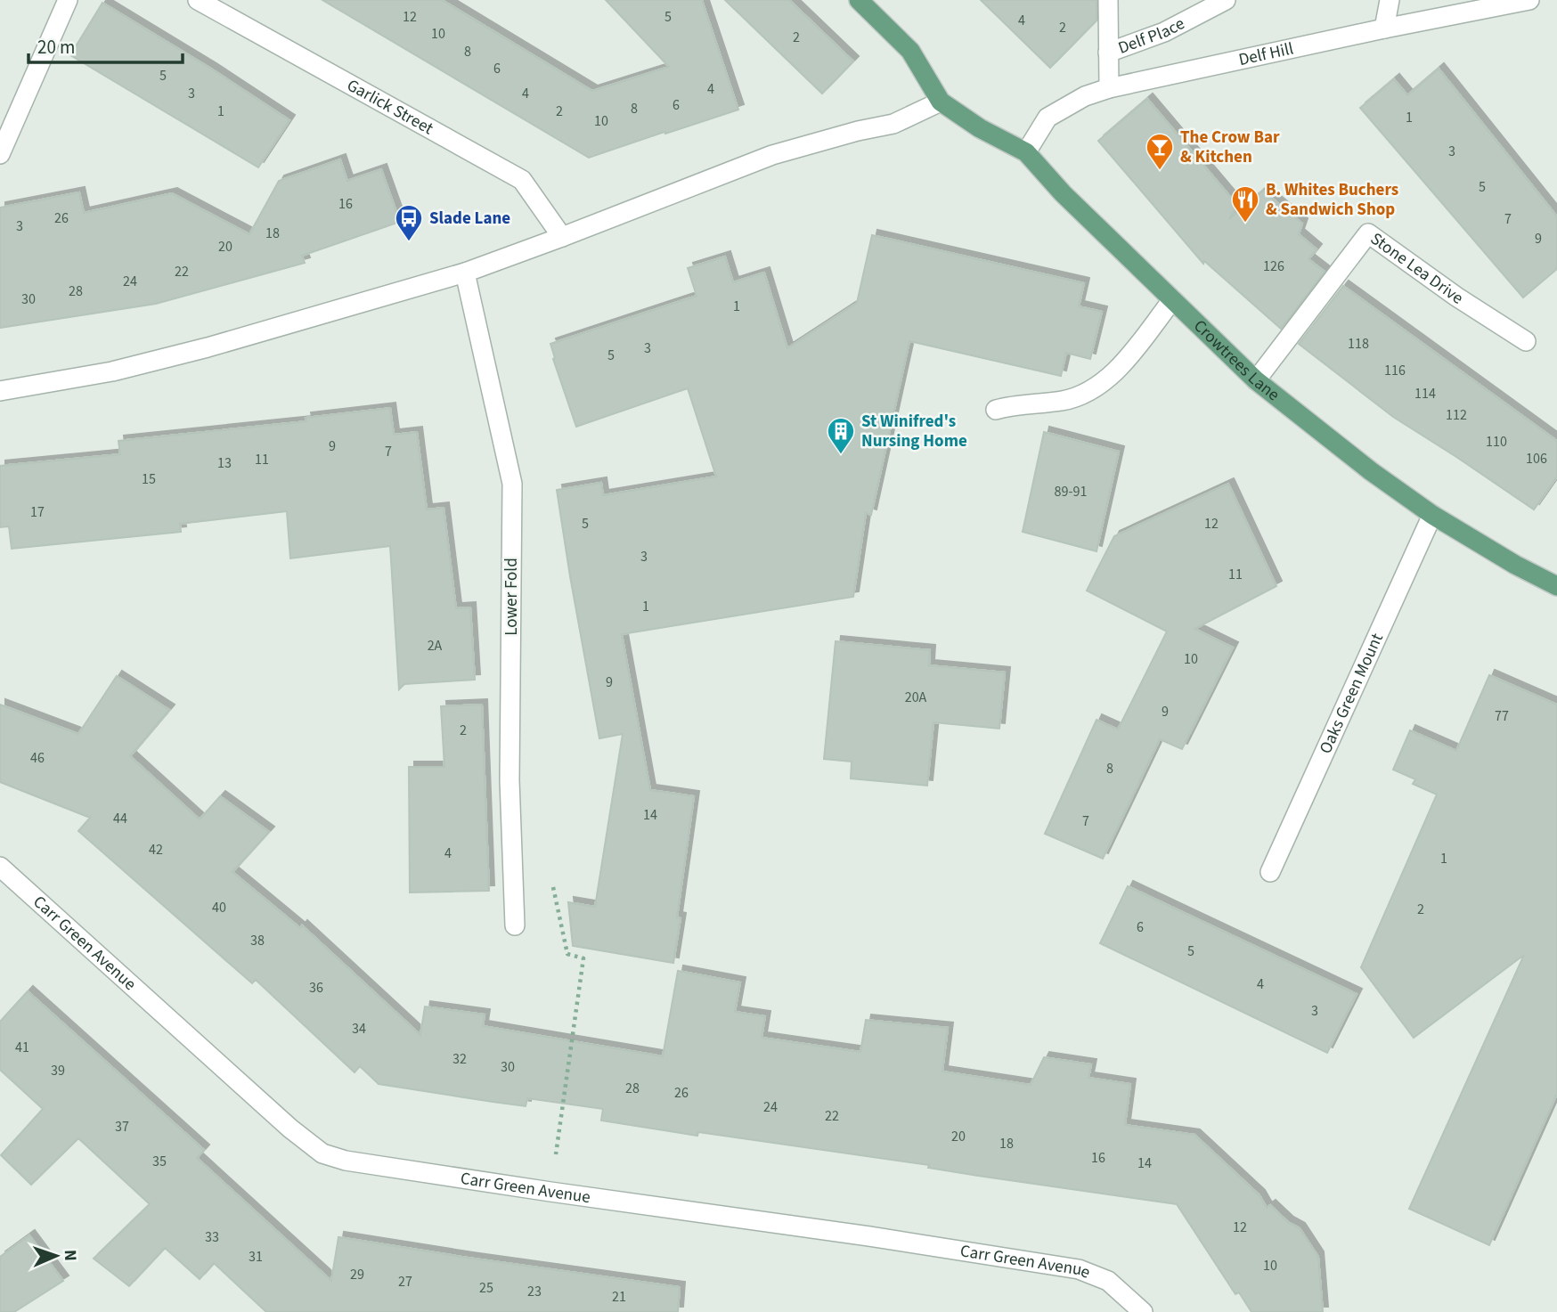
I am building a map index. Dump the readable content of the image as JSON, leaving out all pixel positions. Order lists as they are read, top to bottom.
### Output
{
  "streets": {
    "main road": ["Crowtrees Lane"],
    "street": [
      "Delf Place",
      "Delf Hill",
      "Garlick Street",
      "Stone Lea Drive",
      "Lower Fold",
      "Oaks Green Mount",
      "Carr Green Avenue"
    ]
  },
  "crossings": [
    ["Delf Hill", "Crowtrees Lane"],
    ["Stone Lea Drive", "Crowtrees Lane"],
    ["Crowtrees Lane", "Oaks Green Mount"]
  ],
  "places": {
    "bar": ["The Crow Bar & Kitchen"],
    "restaurant": ["B. Whites Buchers & Sandwich Shop"],
    "bus stop": ["Slade Lane"],
    "building": ["St Winifred's Nursing Home"]
  },
  "house_numbers": [
    "12",
    "5",
    "4",
    "2",
    "10",
    "2",
    "8",
    "6",
    "5",
    "4",
    "3",
    "4",
    "6",
    "8",
    "1",
    "2",
    "1",
    "10",
    "3",
    "5",
    "16",
    "26",
    "7",
    "3",
    "18",
    "9",
    "20",
    "126",
    "22",
    "24",
    "28",
    "30",
    "1",
    "118",
    "3",
    "5",
    "116",
    "114",
    "112",
    "110",
    "9",
    "7",
    "106",
    "11",
    "13",
    "15",
    "89-91",
    "17",
    "5",
    "12",
    "3",
    "11",
    "1",
    "2A",
    "10",
    "9",
    "20A",
    "9",
    "77",
    "2",
    "46",
    "8",
    "14",
    "44",
    "7",
    "42",
    "4",
    "1",
    "40",
    "2",
    "6",
    "38",
    "5",
    "4",
    "36",
    "3",
    "34",
    "41",
    "32",
    "30",
    "39",
    "28",
    "26",
    "24",
    "22",
    "37",
    "20",
    "18",
    "16",
    "35",
    "14",
    "12",
    "33",
    "31",
    "10",
    "29",
    "27",
    "25",
    "23",
    "21"
  ],
  "scale_bar": "20 m",
  "north": "right"
}
